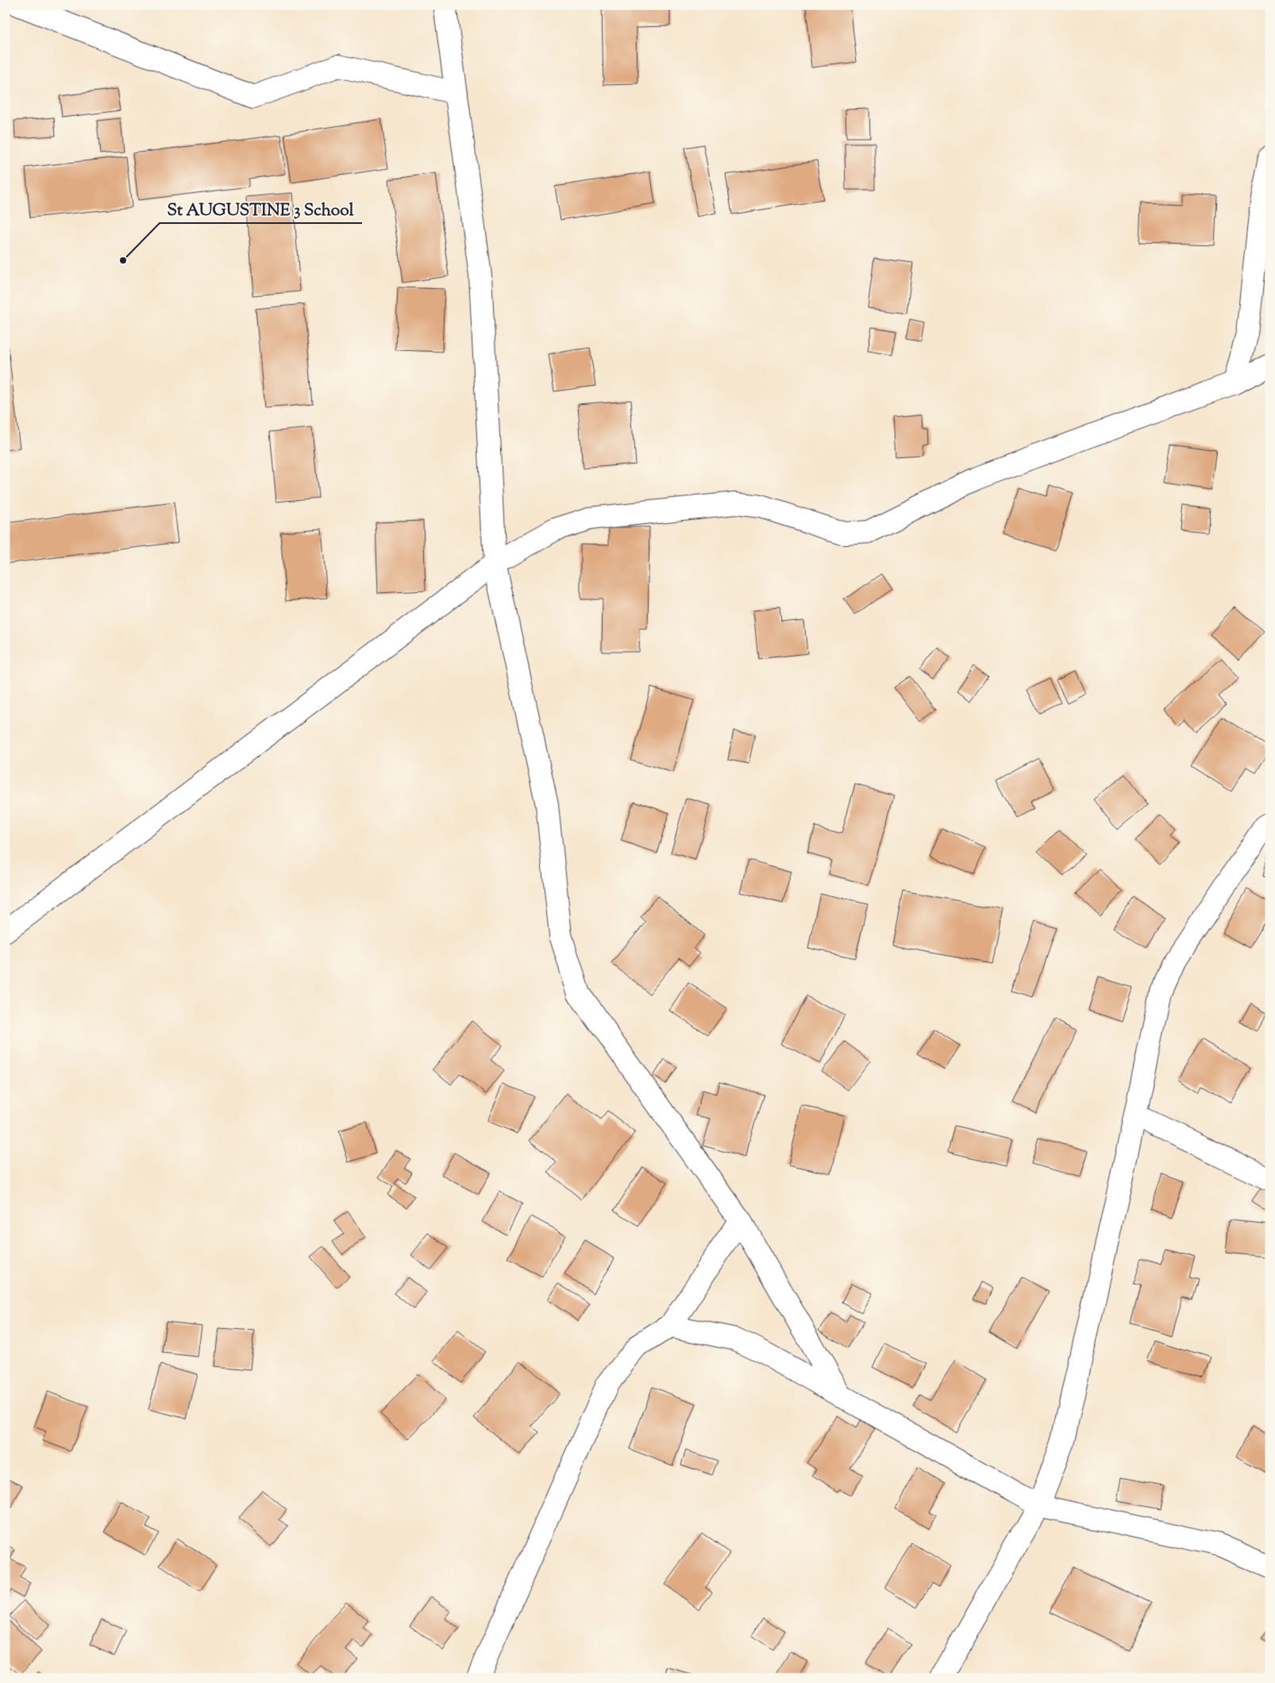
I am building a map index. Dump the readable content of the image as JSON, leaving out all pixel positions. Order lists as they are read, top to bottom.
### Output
{
  "places": ["St AUGUSTINE 3 School"]
}
